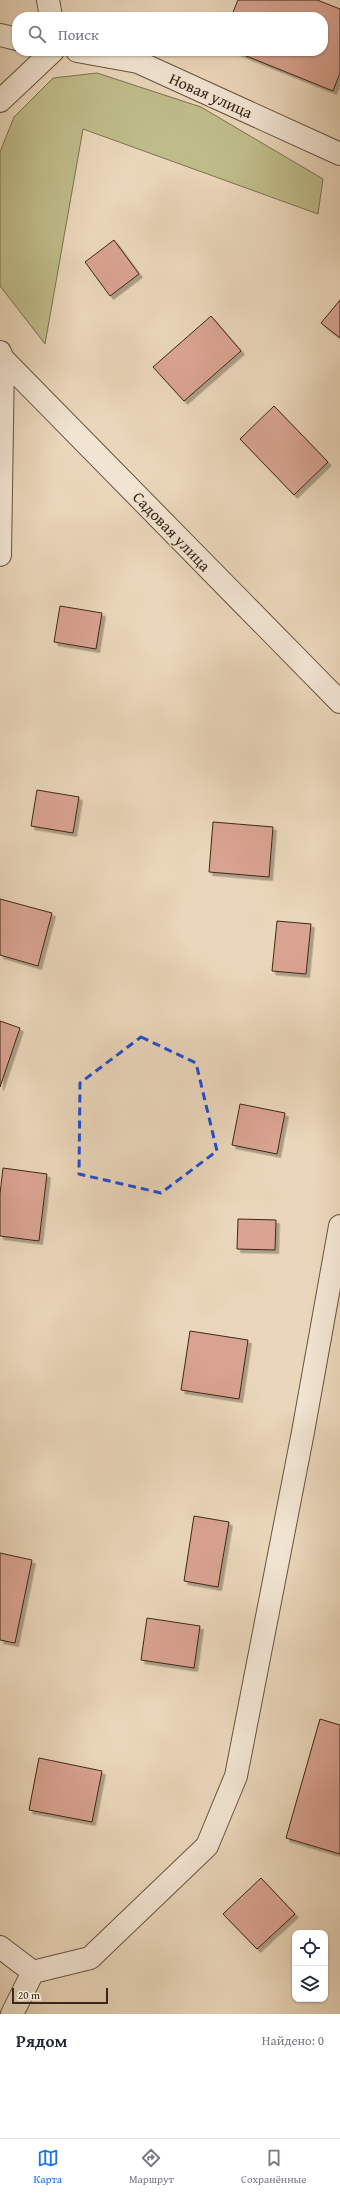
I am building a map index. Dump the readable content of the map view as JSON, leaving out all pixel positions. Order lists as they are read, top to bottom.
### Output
{
  "streets": {
    "street": ["Новая улица", "Садовая улица"]
  },
  "scale_bar": "20 m",
  "page": {
    "search": "Поиск",
    "scale": "20 m",
    "heading": ["Рядом", "Найдено: 0"],
    "nav": ["Карта", "Маршрут", "Сохранённые"]
  }
}
